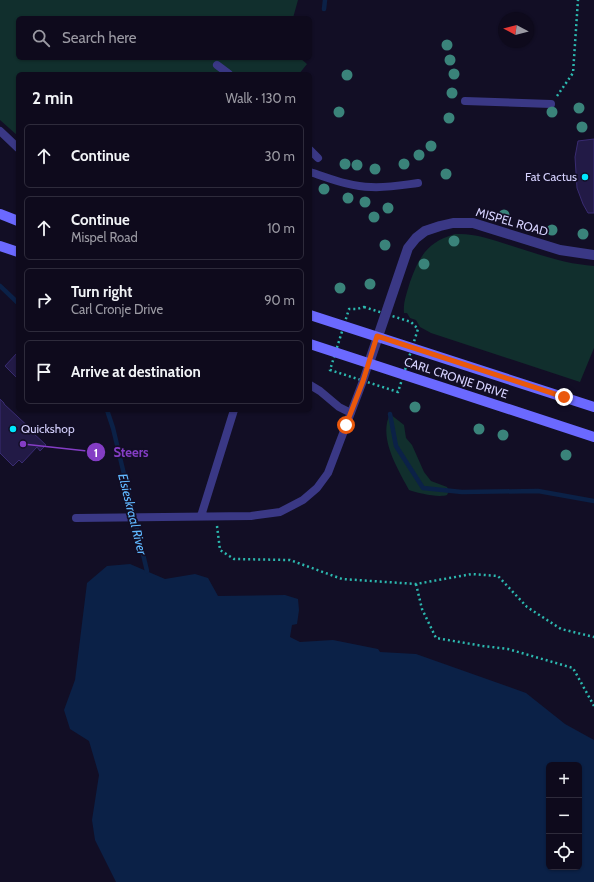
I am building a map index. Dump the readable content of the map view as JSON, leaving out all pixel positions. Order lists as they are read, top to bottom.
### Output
{
  "streets": {
    "main road": ["CARL CRONJE DRIVE"],
    "street": ["MISPEL ROAD"]
  },
  "crossings": [
    ["MISPEL ROAD", "CARL CRONJE DRIVE"]
  ],
  "water": ["Elsieskraal River"],
  "places": ["Fat Cactus", "Quickshop", "Steers"],
  "north": "left",
  "page": {
    "search": "Search here",
    "heading": ["2 min", "Walk · 130 m"],
    "list": [
      ["Continue", "30 m"],
      ["Continue", "Mispel Road", "10 m"],
      ["Turn right", "Carl Cronje Drive", "90 m"],
      "Arrive at destination"
    ],
    "map_buttons": ["+", "−"]
  }
}
